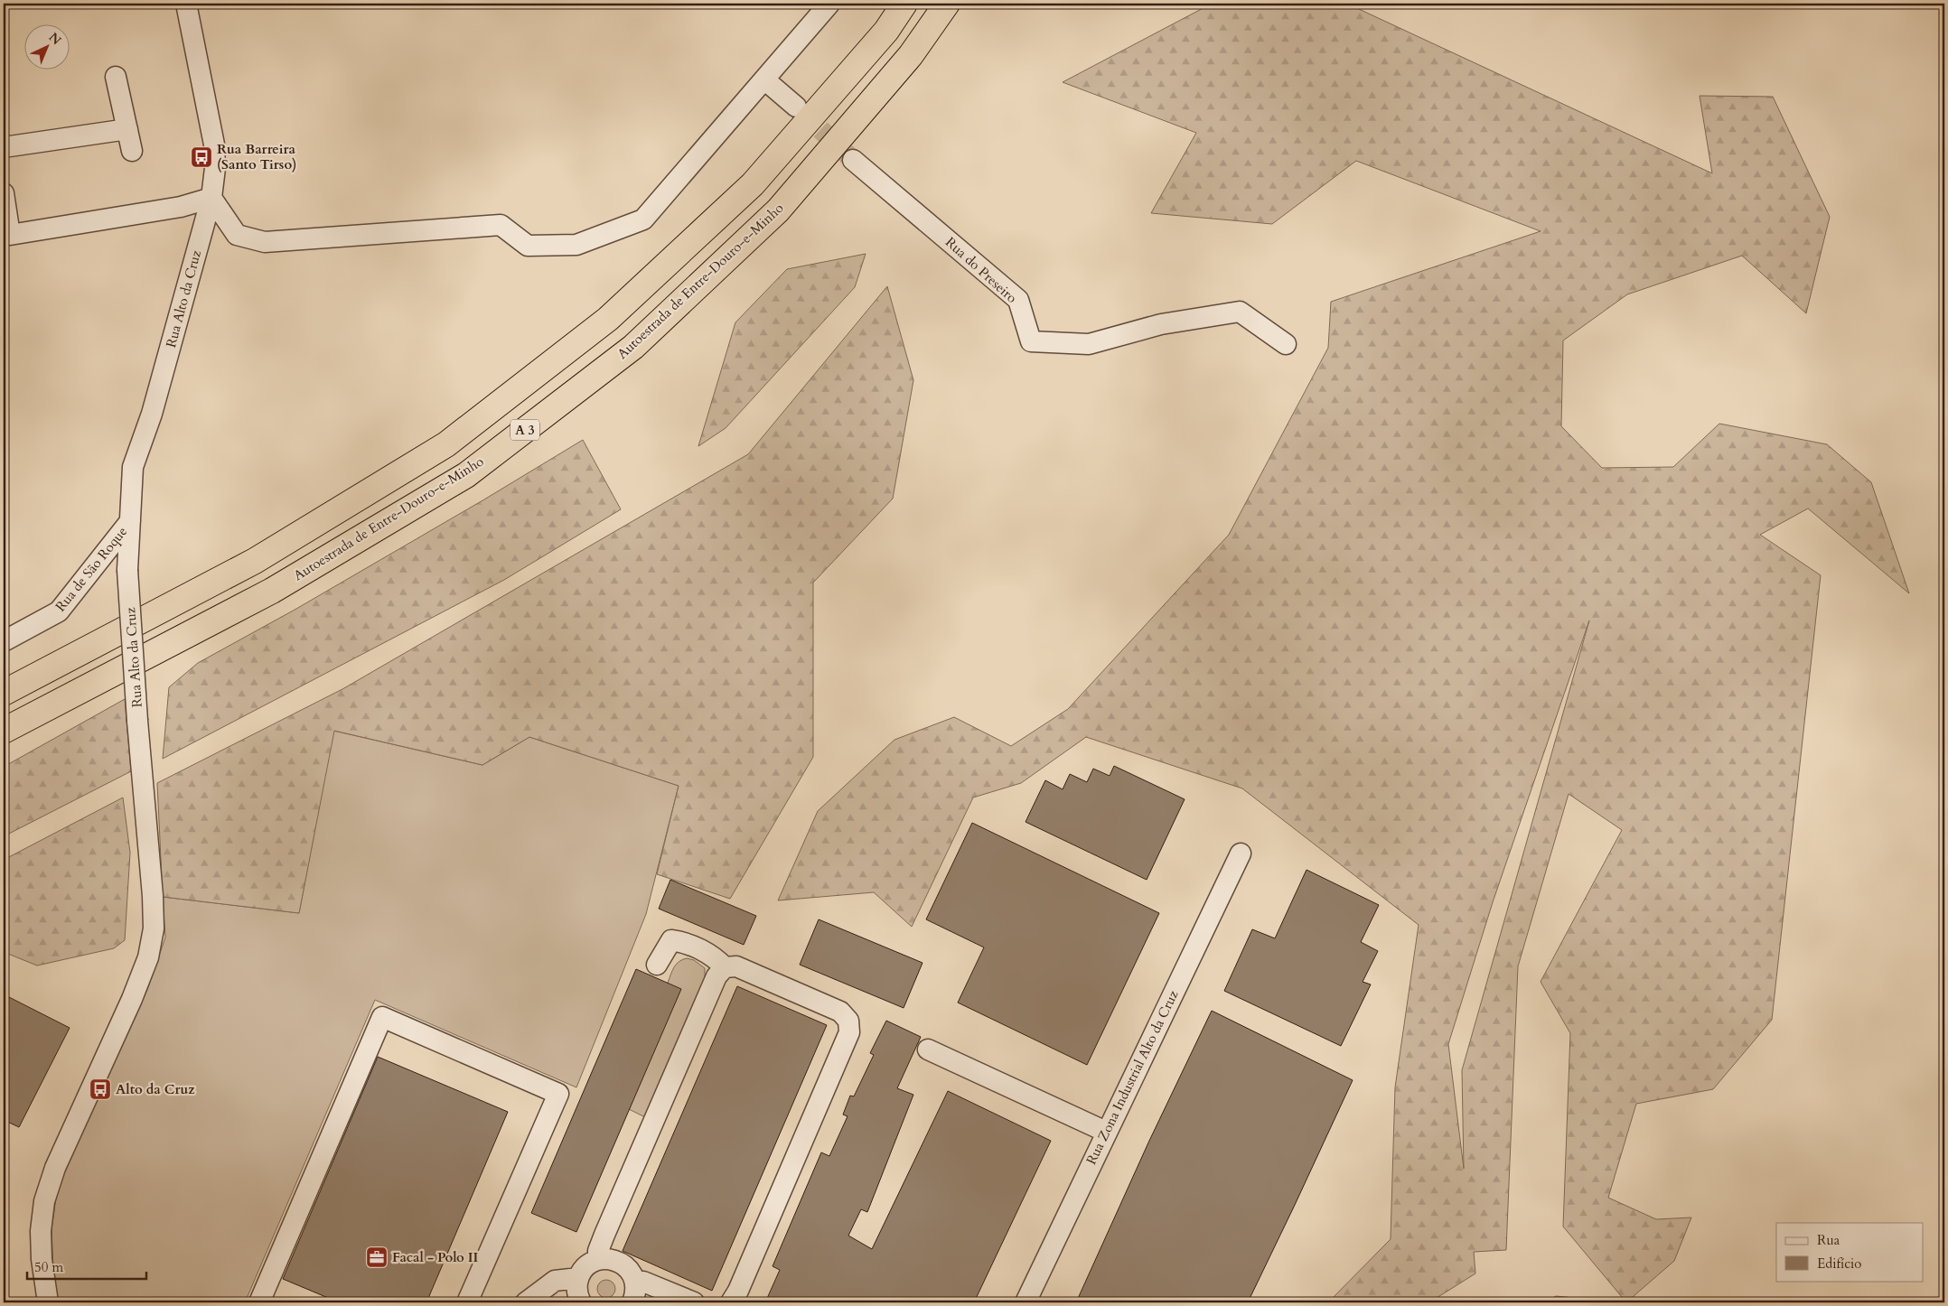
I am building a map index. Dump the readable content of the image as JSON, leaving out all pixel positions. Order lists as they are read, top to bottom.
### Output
{
  "streets": {
    "highway": ["Autoestrada de Entre-Douro-e-Minho", "A 3"],
    "street": [
      "Rua do Preseiro",
      "Rua Alto da Cruz",
      "Rua de São Roque",
      "Rua Zona Industrial Alto da Cruz"
    ]
  },
  "crossings": [
    ["Rua Alto da Cruz", "Rua de São Roque"]
  ],
  "places": {
    "bus stop": ["Rua Barreira (Santo Tirso)", "Alto da Cruz"],
    "office": ["Facal - Polo II"]
  },
  "legend": ["Rua", "Edifício"],
  "scale_bar": "50 m",
  "north": "top right"
}
